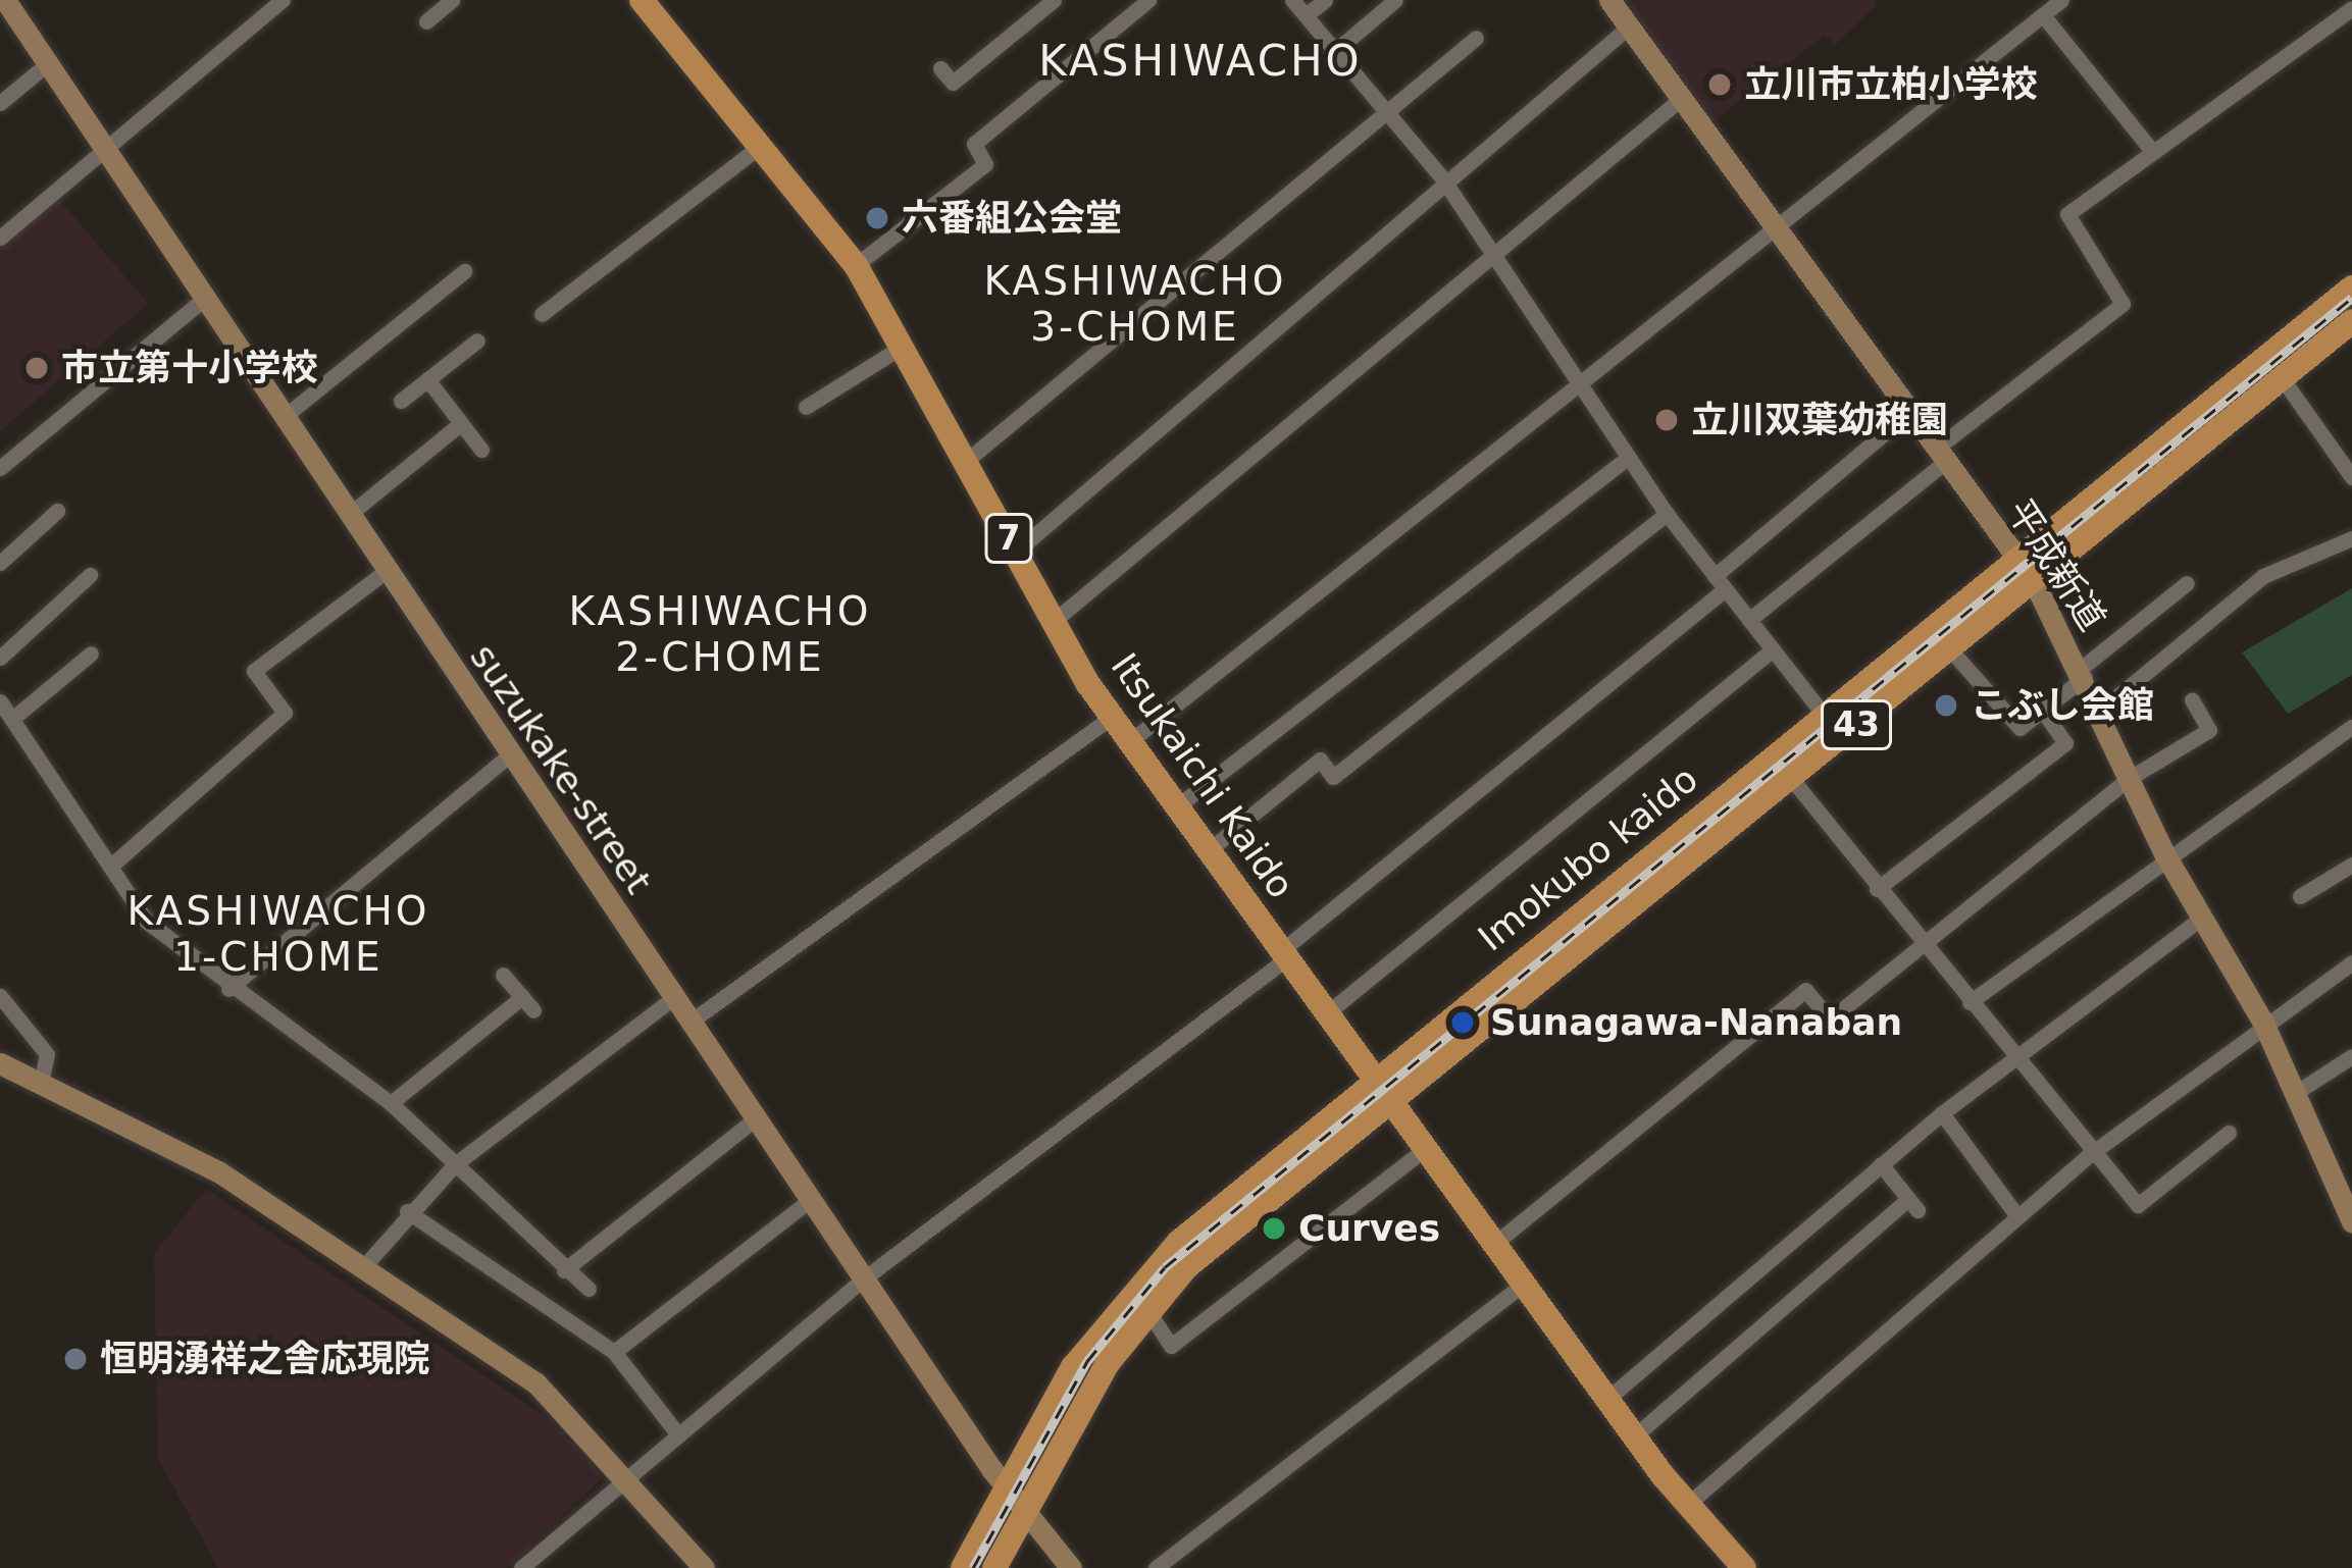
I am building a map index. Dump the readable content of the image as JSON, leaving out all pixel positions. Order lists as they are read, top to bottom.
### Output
{
  "streets": {
    "main road": [
      "7",
      "43",
      "Itsukaichi Kaido",
      "Imokubo kaido"
    ],
    "street": ["平成新道", "suzukake-street"]
  },
  "crossings": [
    ["平成新道", "Imokubo kaido"],
    ["suzukake-street", "Imokubo kaido"],
    ["Itsukaichi Kaido", "Imokubo kaido"]
  ],
  "districts": [
    "KASHIWACHO",
    "KASHIWACHO 3-CHOME",
    "KASHIWACHO 2-CHOME",
    "KASHIWACHO 1-CHOME"
  ],
  "places": [
    "立川市立柏小学校",
    "六番組公会堂",
    "市立第十小学校",
    "立川双葉幼稚園",
    "こぶし会館",
    "Sunagawa-Nanaban",
    "Curves",
    "恒明湧祥之舎応現院"
  ]
}
